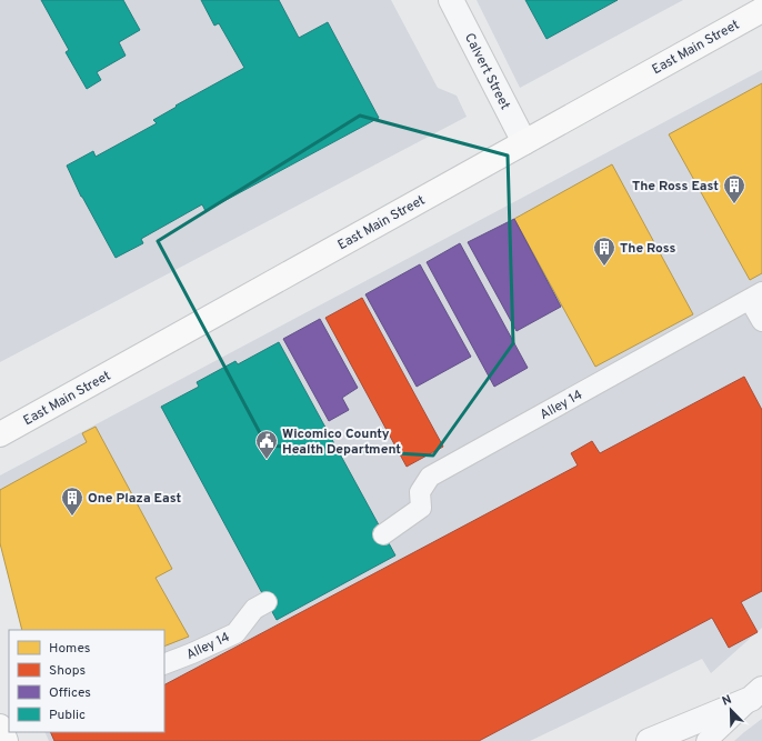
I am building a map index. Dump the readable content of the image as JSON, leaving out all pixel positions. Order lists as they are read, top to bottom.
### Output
{
  "streets": {
    "street": ["East Main Street", "Calvert Street"],
    "lane": ["Alley 14"]
  },
  "crossings": [
    ["East Main Street", "Calvert Street"]
  ],
  "places": {
    "building": ["The Ross East", "The Ross", "One Plaza East"],
    "public building": ["Wicomico County Health Department"]
  },
  "legend": [
    "Homes",
    "Shops",
    "Offices",
    "Public"
  ],
  "north": "top left"
}
